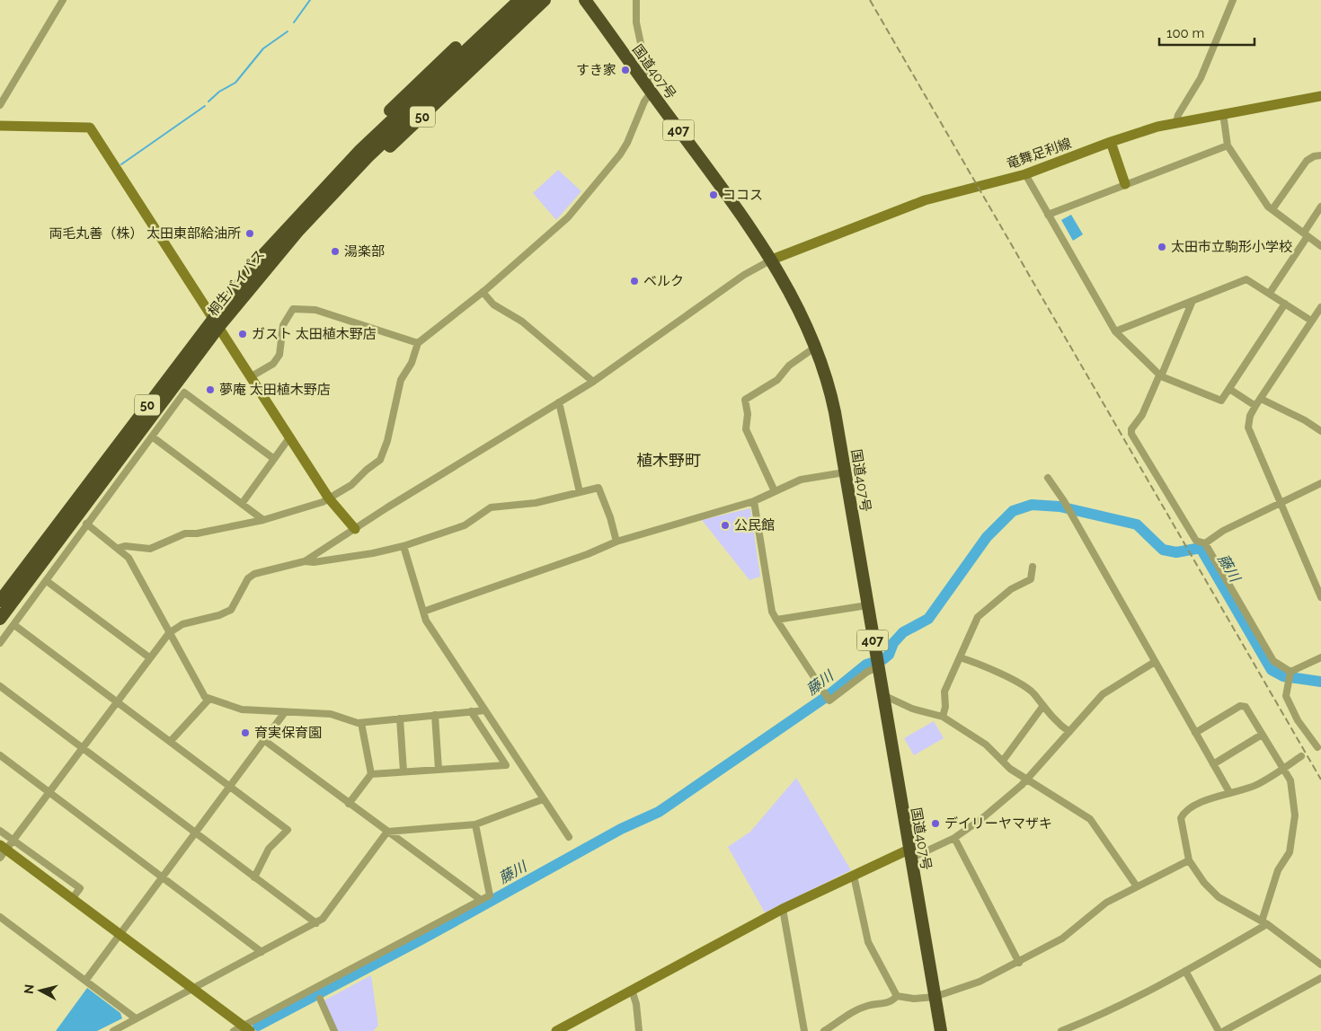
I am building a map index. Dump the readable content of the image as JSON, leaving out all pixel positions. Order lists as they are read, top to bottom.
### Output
{
  "streets": {
    "highway": [
      "国道407号",
      "50",
      "407",
      "桐生バイパス"
    ],
    "street": ["竜舞足利線"]
  },
  "crossings": [
    ["国道407号", "竜舞足利線"],
    ["50", "桐生バイパス"]
  ],
  "districts": ["植木野町"],
  "water": ["藤川"],
  "places": [
    "すき家",
    "ココス",
    "両毛丸善（株） 太田東部給油所",
    "太田市立駒形小学校",
    "湯楽部",
    "ベルク",
    "ガスト 太田植木野店",
    "夢庵 太田植木野店",
    "公民館",
    "育実保育園",
    "デイリーヤマザキ"
  ],
  "scale_bar": "100 m",
  "north": "left"
}
